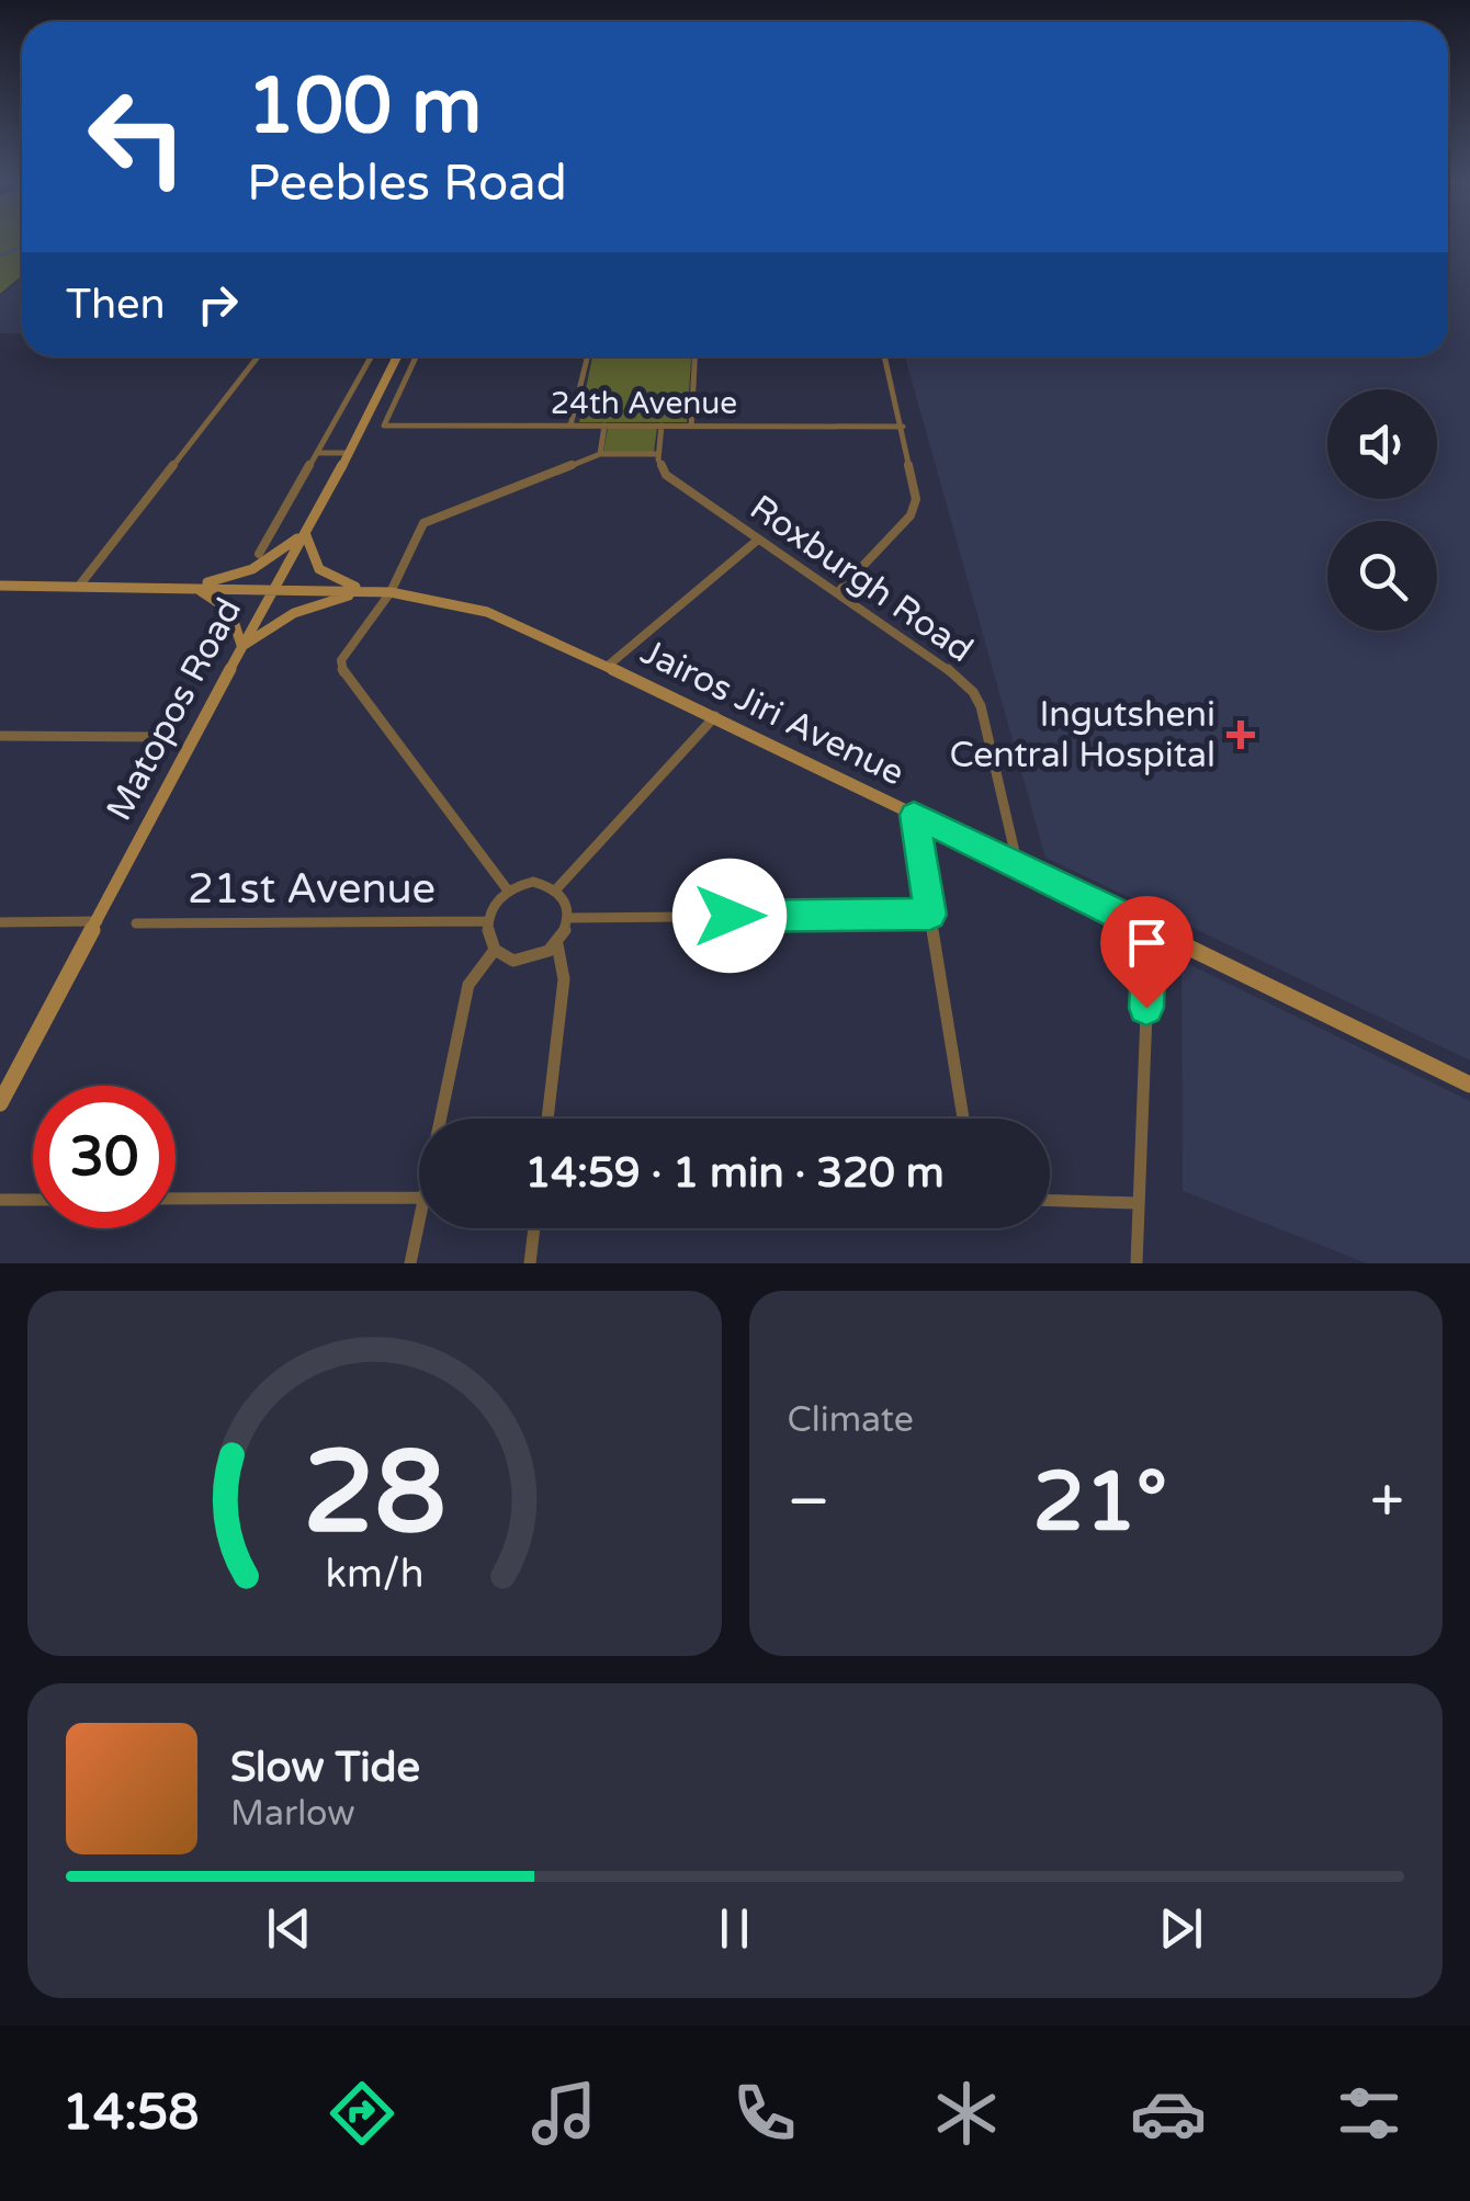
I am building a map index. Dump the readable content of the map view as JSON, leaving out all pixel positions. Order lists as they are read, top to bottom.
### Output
{
  "streets": {
    "main road": ["Matopos Road", "Jairos Jiri Avenue"],
    "street": ["24th Avenue", "Roxburgh Road", "21st Avenue"]
  },
  "crossings": [
    ["Roxburgh Road", "Jairos Jiri Avenue"],
    ["Matopos Road", "Jairos Jiri Avenue"]
  ],
  "places": {
    "health": ["Ingutsheni Central Hospital"]
  },
  "page": {
    "turn": ["100 m", "Peebles Road"],
    "then": "Then",
    "limit": "30",
    "trip": "14:59 · 1 min · 320 m",
    "tile": "Climate",
    "heat": ["−", "21°", "+"],
    "song": ["Slow Tide", "Marlow"],
    "tabs": "14:58",
    "gauge": ["28", "km/h"]
  }
}
